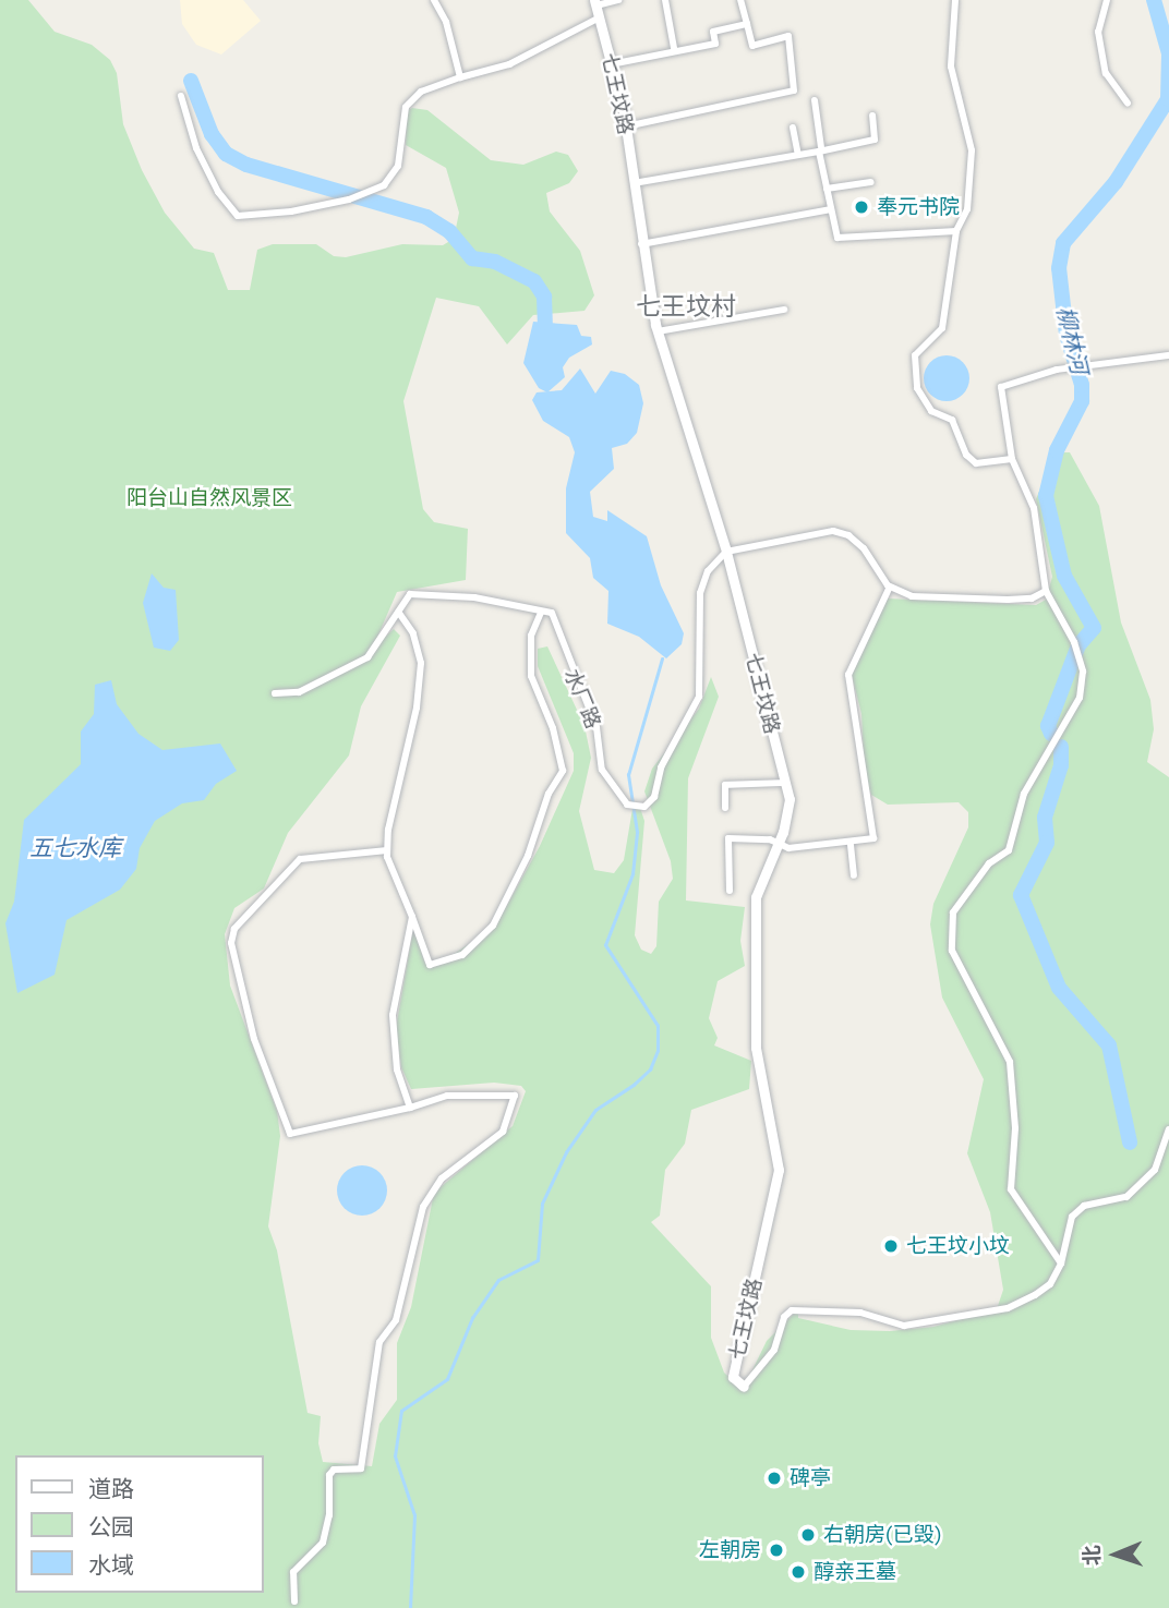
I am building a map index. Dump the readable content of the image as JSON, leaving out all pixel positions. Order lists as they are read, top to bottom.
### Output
{
  "streets": {
    "street": ["七王坟路", "水厂路"]
  },
  "crossings": [
    ["七王坟路", "水厂路"]
  ],
  "districts": ["七王坟村"],
  "water": ["柳林河", "五七水库"],
  "parks": ["阳台山自然风景区"],
  "places": [
    "奉元书院",
    "七王坟小坟",
    "碑亭",
    "右朝房(已毁)",
    "左朝房",
    "醇亲王墓"
  ],
  "legend": ["道路", "公园", "水域"],
  "north": "left"
}
